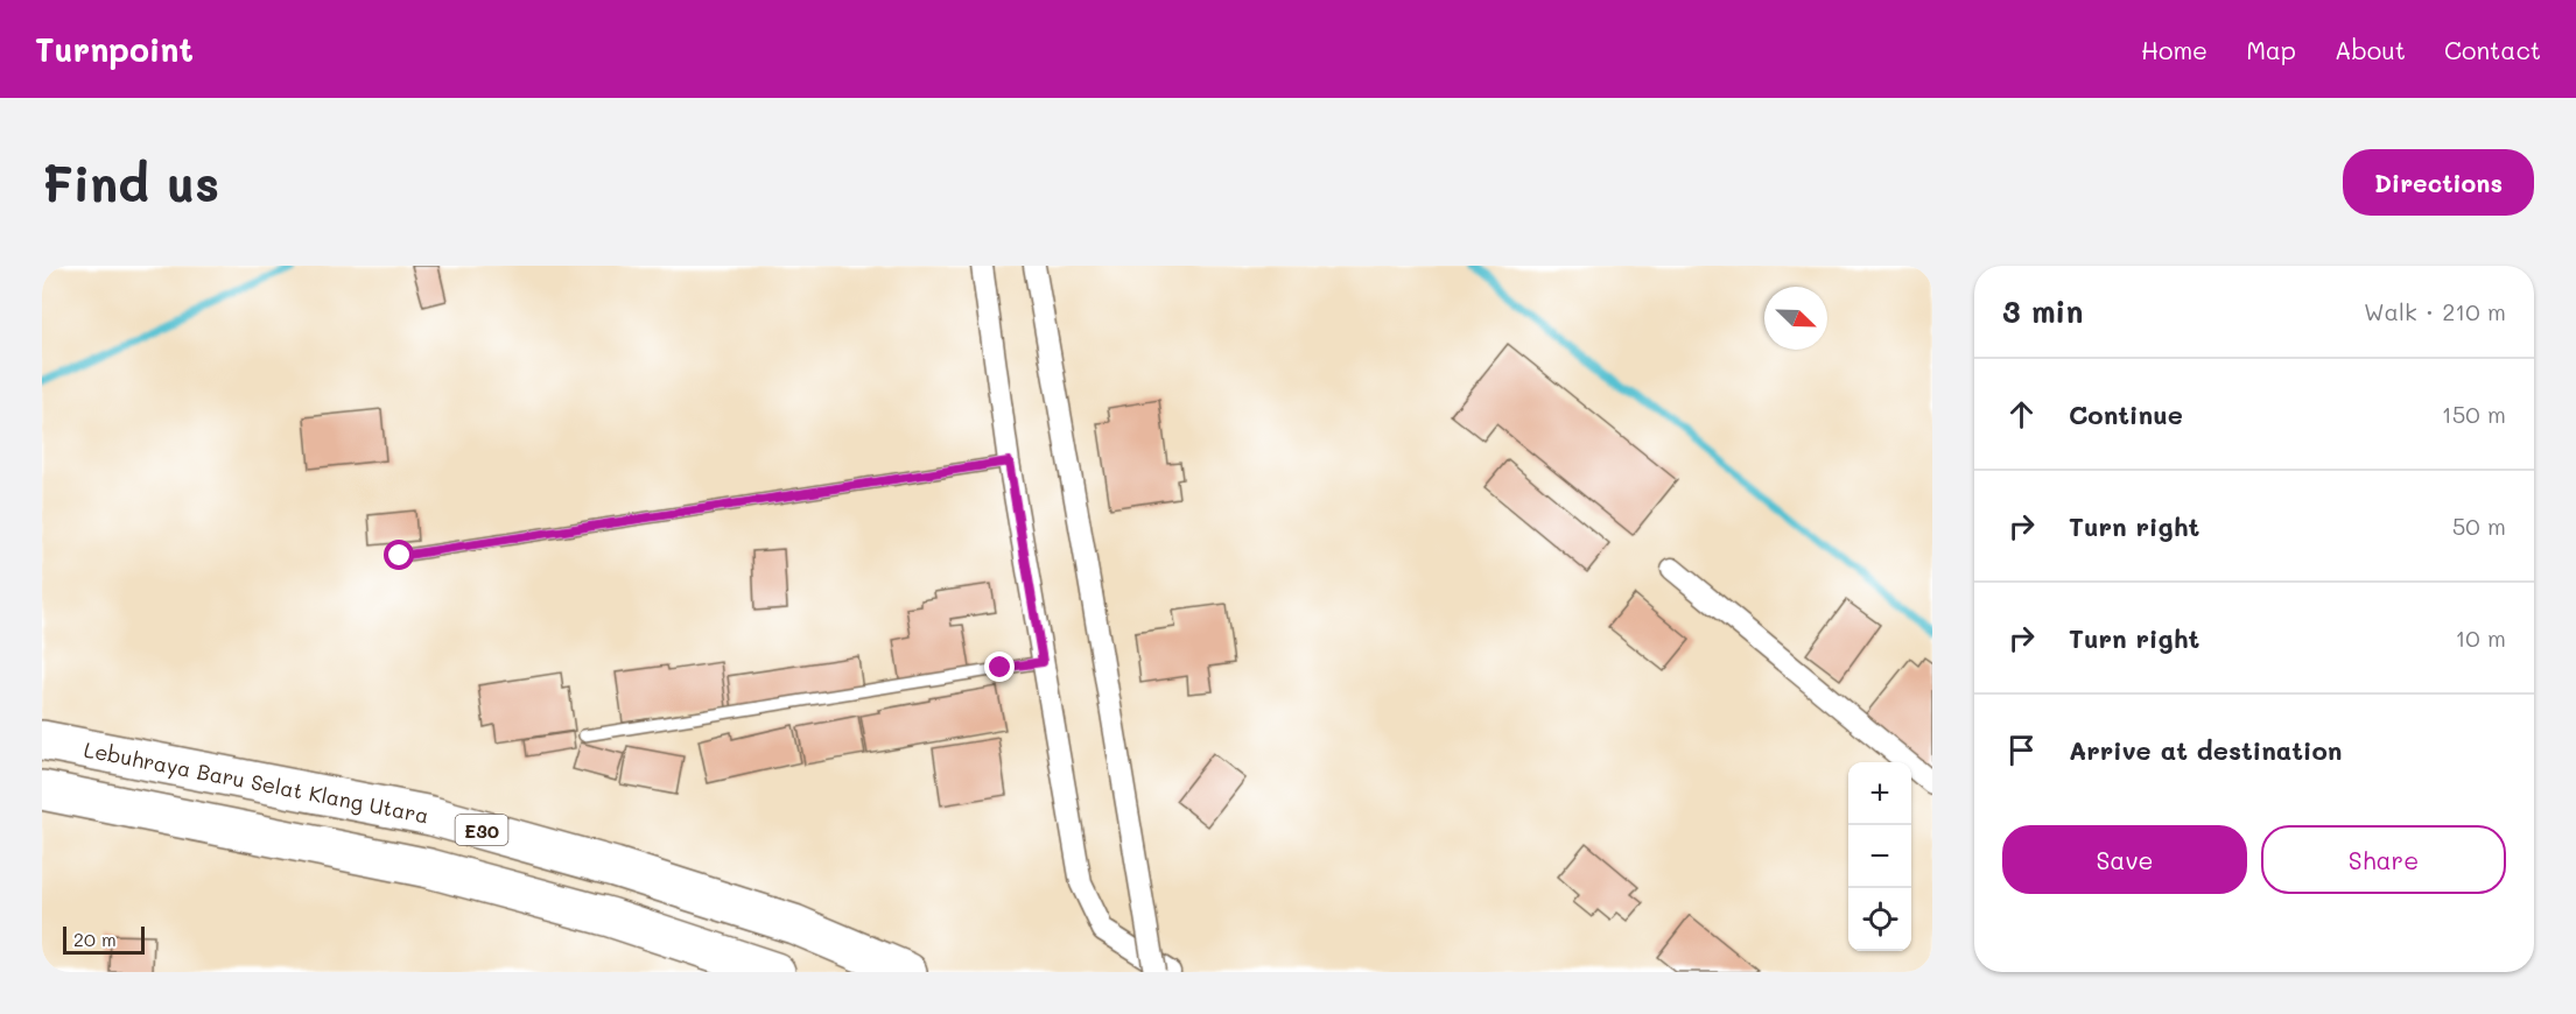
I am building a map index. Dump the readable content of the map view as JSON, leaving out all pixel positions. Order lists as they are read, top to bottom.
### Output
{
  "streets": {
    "highway": ["Lebuhraya Baru Selat Klang Utara", "E30"]
  },
  "scale_bar": "20 m",
  "north": "bottom right",
  "page": {
    "header": "Turnpoint",
    "nav": [
      "Home",
      "Map",
      "About",
      "Contact"
    ],
    "buttons": [
      "Directions",
      ["Save", "Share"]
    ],
    "title": "Find us",
    "heading": ["3 min", "Walk · 210 m"],
    "list": [
      ["Continue", "150 m"],
      ["Turn right", "50 m"],
      ["Turn right", "10 m"],
      "Arrive at destination"
    ],
    "map_buttons": ["+", "−"],
    "scale": "20 m"
  }
}
